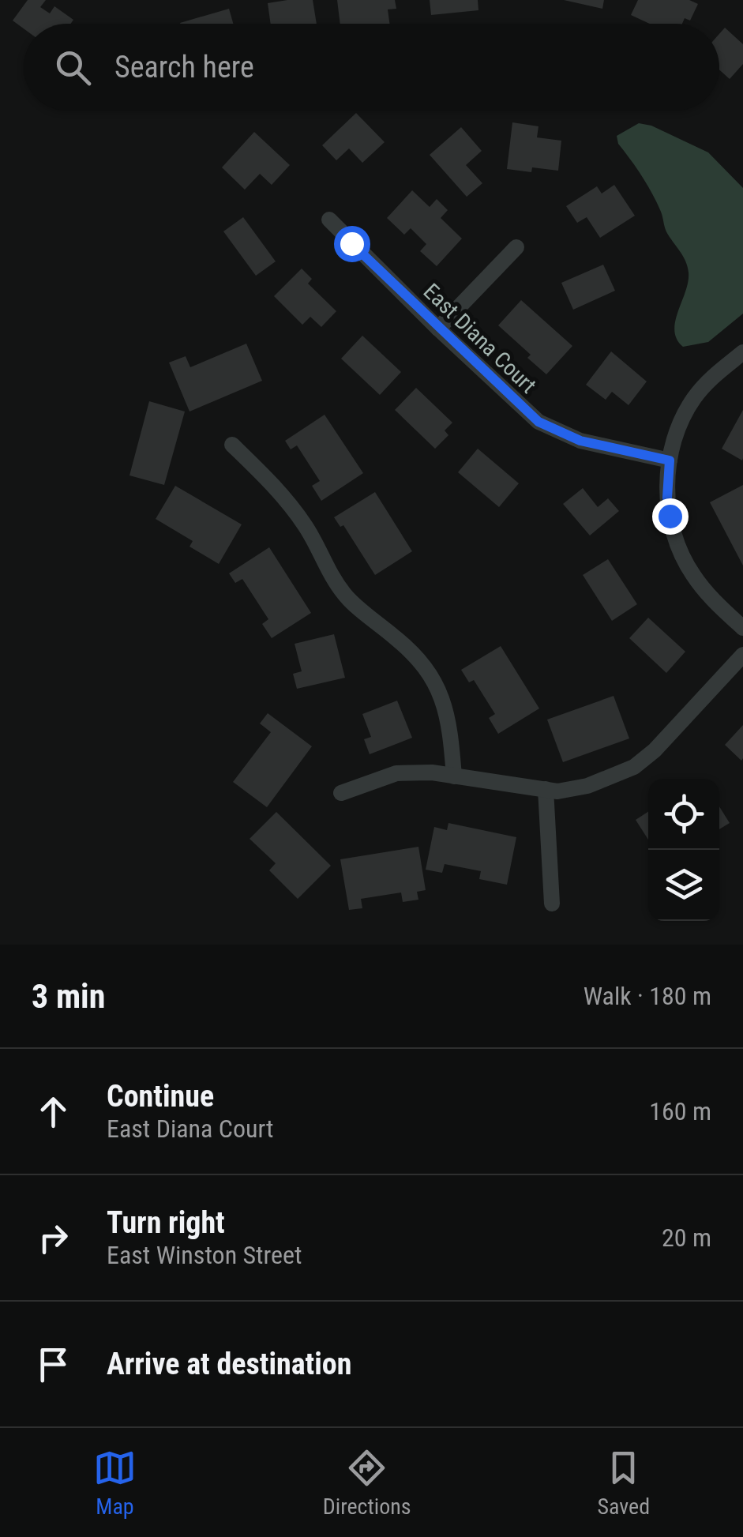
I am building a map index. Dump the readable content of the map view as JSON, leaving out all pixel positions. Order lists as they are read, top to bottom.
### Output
{
  "streets": {
    "street": ["East Diana Court"]
  },
  "page": {
    "search": "Search here",
    "heading": ["3 min", "Walk · 180 m"],
    "list": [
      ["Continue", "East Diana Court", "160 m"],
      ["Turn right", "East Winston Street", "20 m"],
      "Arrive at destination"
    ],
    "nav": ["Map", "Directions", "Saved"]
  }
}
